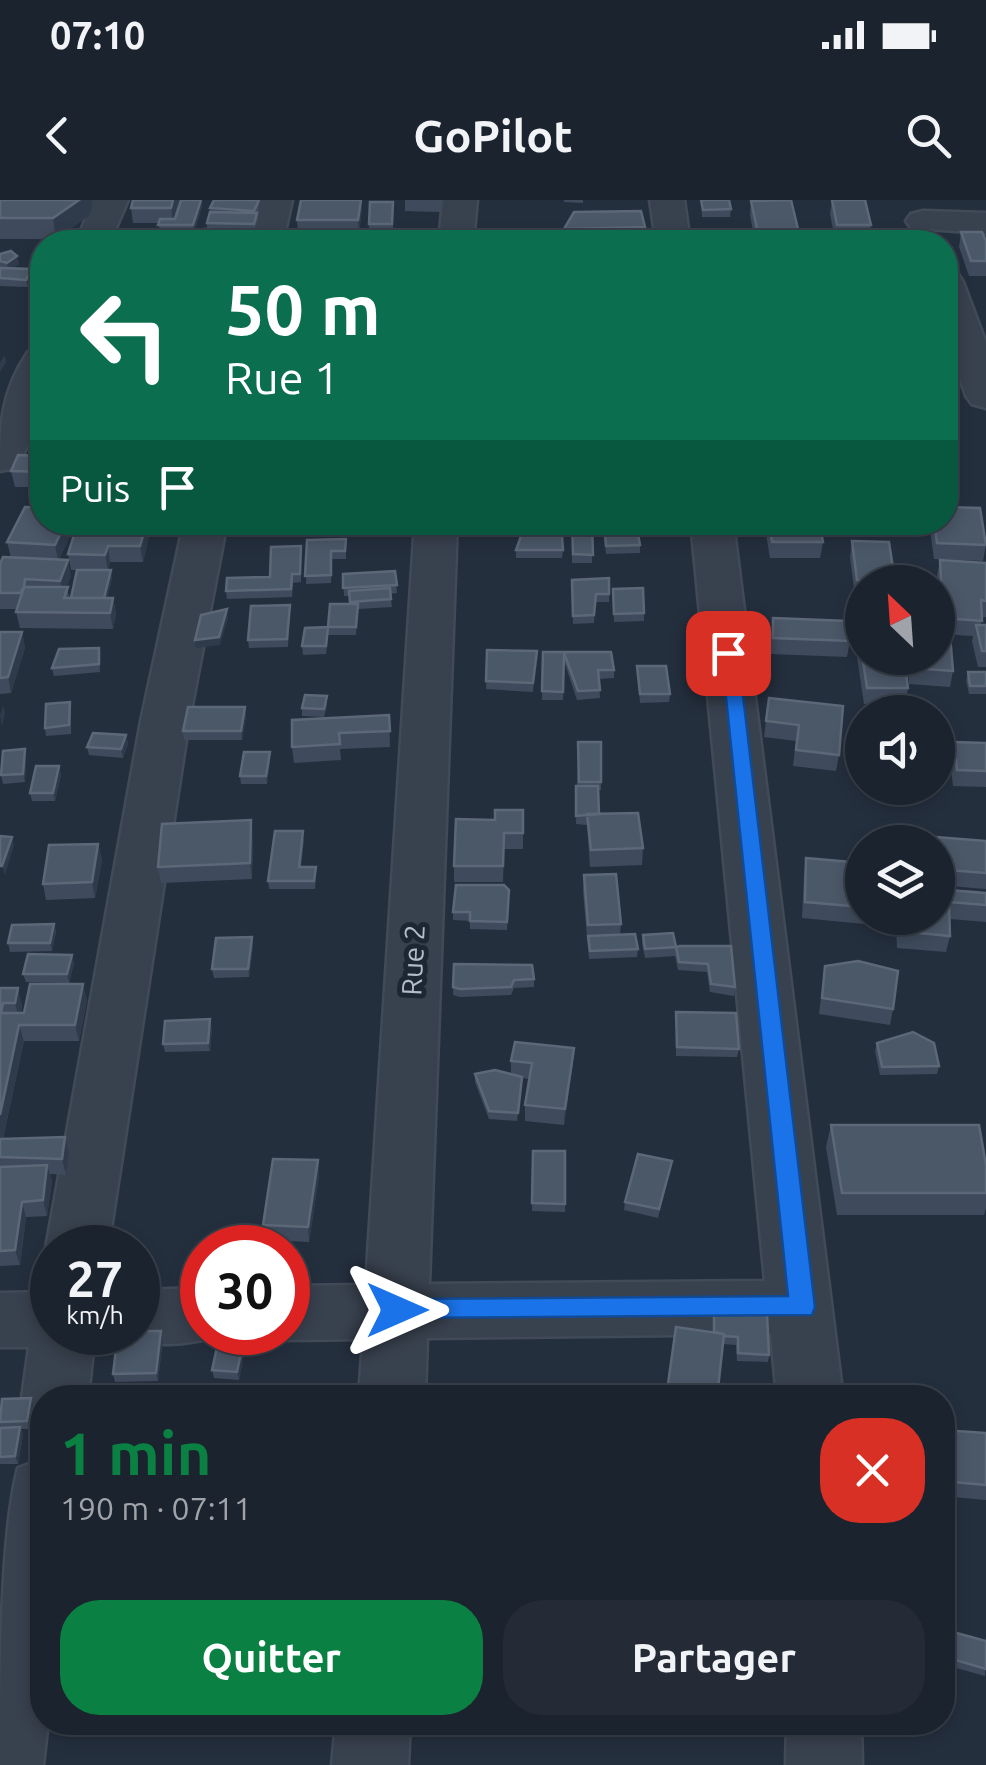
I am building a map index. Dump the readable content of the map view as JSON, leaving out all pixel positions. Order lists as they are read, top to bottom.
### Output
{
  "streets": {
    "street": ["Rue 2"]
  },
  "north": "top left",
  "page": {
    "status": "07:10",
    "header": "GoPilot",
    "turn": ["50 m", "Rue 1"],
    "then": "Puis",
    "speed": "27 km/h",
    "limit": "30",
    "heading": ["1 min", "190 m · 07:11"],
    "buttons": ["Quitter", "Partager"]
  }
}
